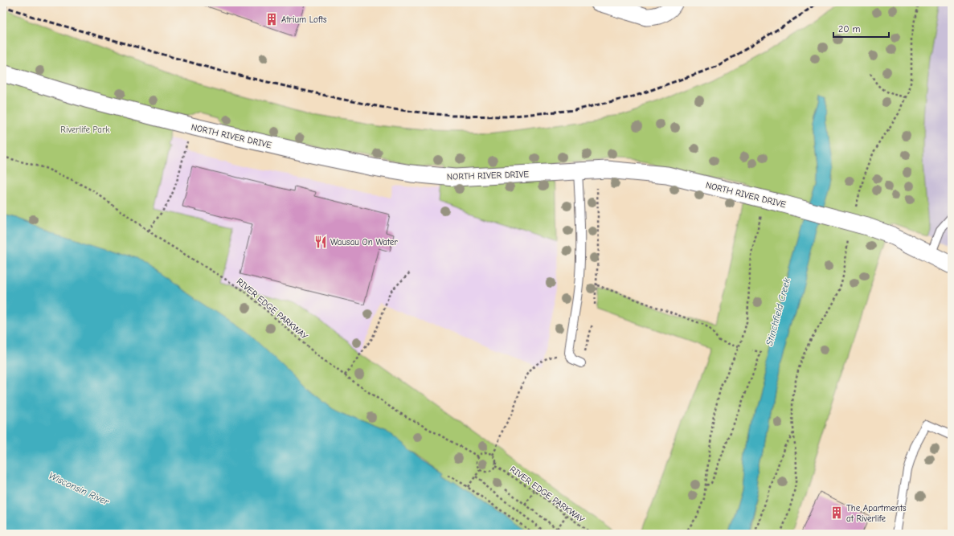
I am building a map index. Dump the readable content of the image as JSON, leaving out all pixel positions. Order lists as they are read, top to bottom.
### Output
{
  "streets": {
    "street": ["NORTH RIVER DRIVE"],
    "path": ["RIVER EDGE PARKWAY"]
  },
  "water": ["Stinchfield Creek", "Wisconsin River"],
  "parks": ["Riverlife Park"],
  "places": {
    "building": ["Atrium Lofts", "The Apartments at Riverlife"],
    "restaurant": ["Wausau On Water"]
  },
  "scale_bar": "20 m"
}
